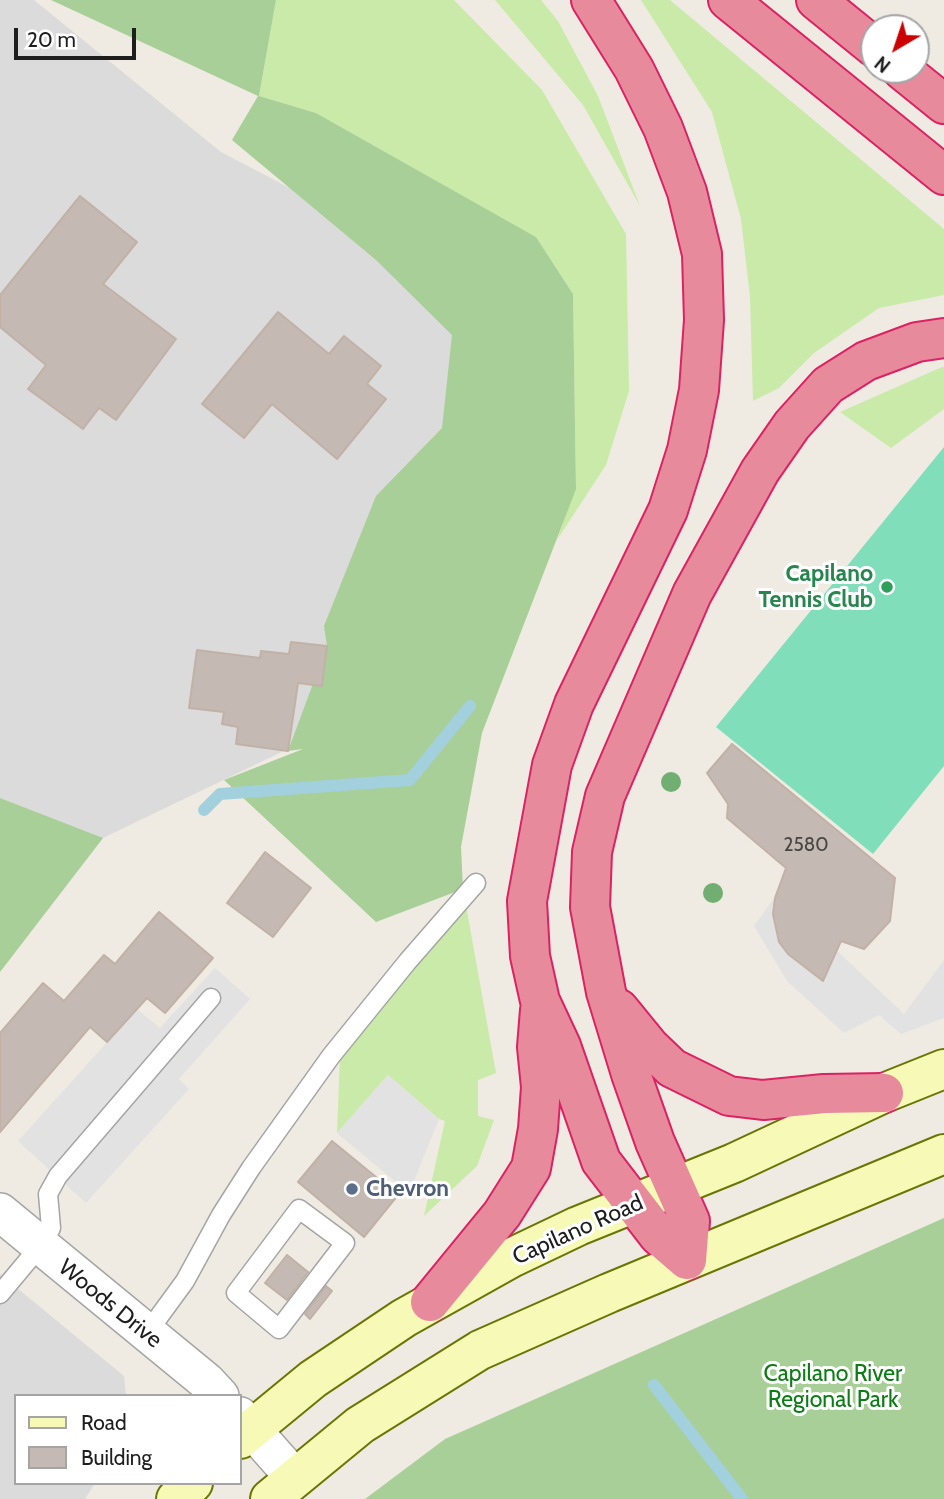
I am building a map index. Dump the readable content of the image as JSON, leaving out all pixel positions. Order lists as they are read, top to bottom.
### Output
{
  "streets": {
    "main road": ["Capilano Road"],
    "street": ["Woods Drive"]
  },
  "parks": ["Capilano River Regional Park"],
  "places": ["Capilano Tennis Club", "Chevron"],
  "house_numbers": ["2580"],
  "legend": ["Road", "Building"],
  "scale_bar": "20 m",
  "north": "bottom left"
}
